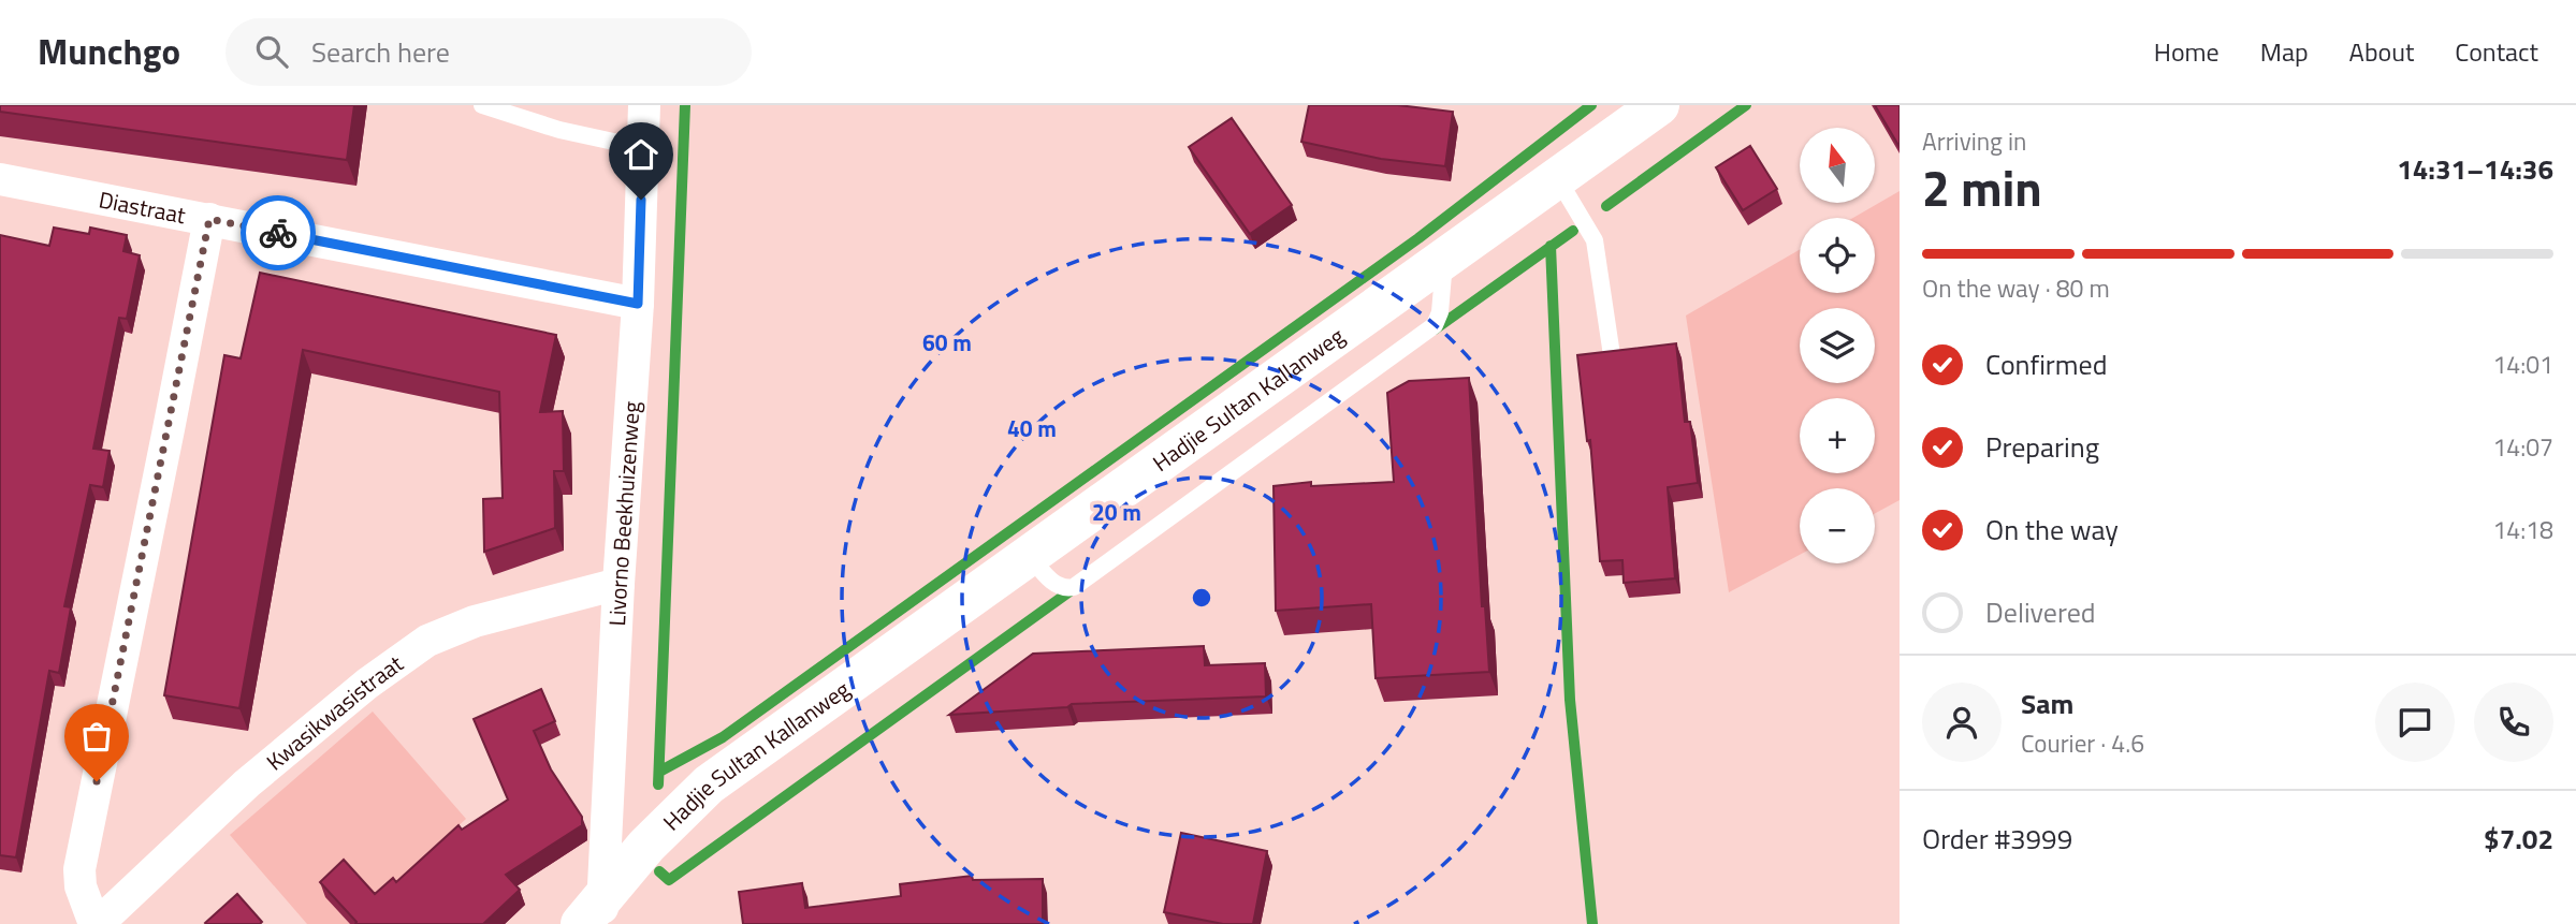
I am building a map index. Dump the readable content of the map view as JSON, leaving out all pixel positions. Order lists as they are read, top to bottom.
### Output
{
  "streets": {
    "street": [
      "Diastraat",
      "Hadjie Sultan Kallanweg",
      "Livorno Beekhuizenweg",
      "Kwasikwasistraat"
    ]
  },
  "crossings": [
    ["Diastraat", "Livorno Beekhuizenweg"],
    ["Hadjie Sultan Kallanweg", "Livorno Beekhuizenweg"],
    ["Livorno Beekhuizenweg", "Kwasikwasistraat"]
  ],
  "north": "top",
  "page": {
    "header": "Munchgo",
    "search": "Search here",
    "nav": [
      "Home",
      "Map",
      "About",
      "Contact"
    ],
    "heading": ["2 min", "Arriving in", "14:31–14:36"],
    "panel": [
      "Sam",
      "Courier · 4.6",
      "Order #3999",
      "$7.02"
    ],
    "map_buttons": ["+", "−"],
    "bar": "On the way · 80 m",
    "list": [
      ["Confirmed", "14:01"],
      ["Preparing", "14:07"],
      ["On the way", "14:18"],
      "Delivered"
    ]
  },
  "rings": ["60 m", "40 m", "20 m"]
}
